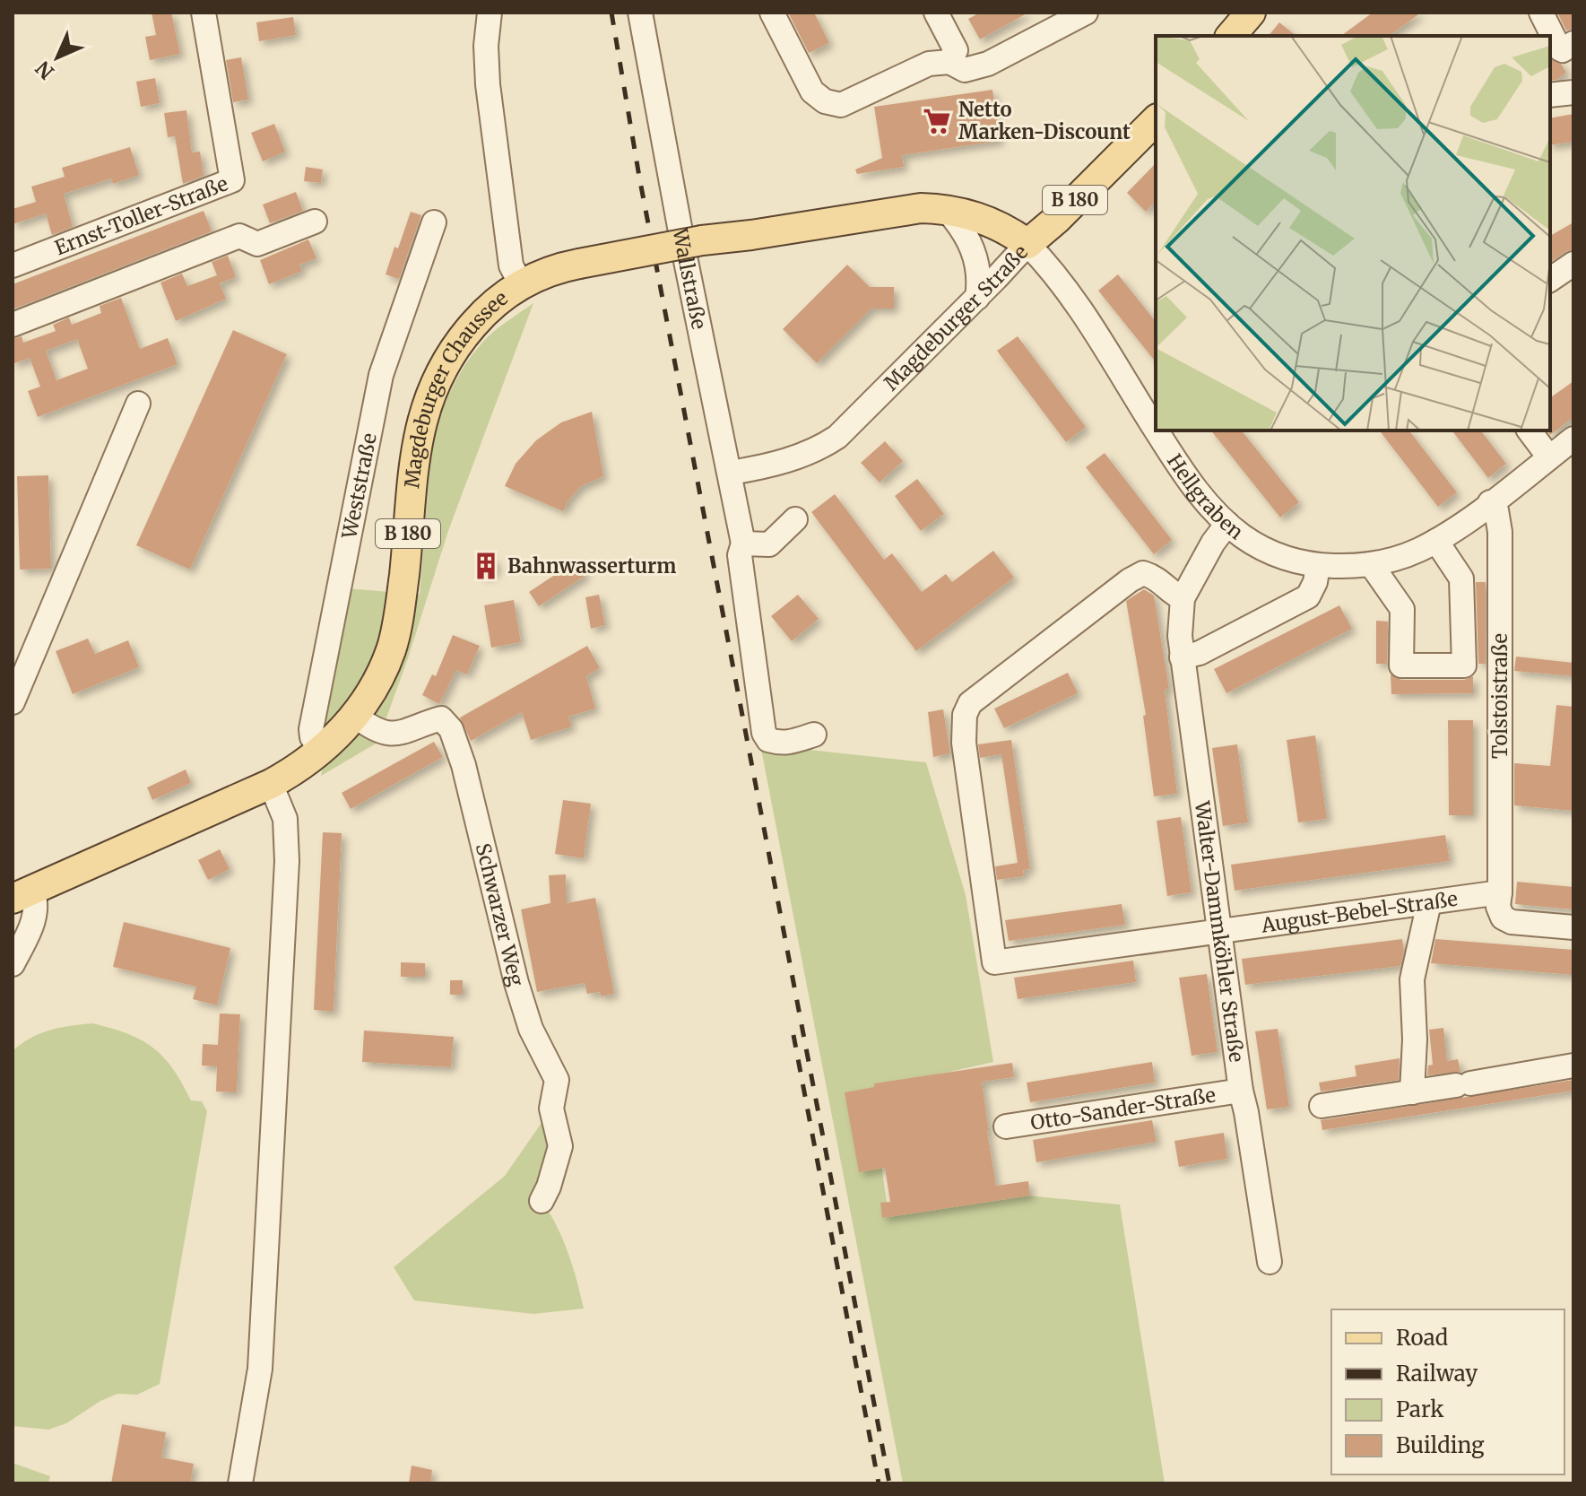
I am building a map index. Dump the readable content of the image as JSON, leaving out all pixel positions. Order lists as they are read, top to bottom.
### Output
{
  "streets": {
    "main road": ["B 180", "Magdeburger Straße", "Magdeburger Chaussee"],
    "street": [
      "Ernst-Toller-Straße",
      "Wallstraße",
      "Weststraße",
      "Hellgraben",
      "Tolstoistraße",
      "August-Bebel-Straße",
      "Schwarzer Weg",
      "Walter-Dammköhler Straße",
      "Otto-Sander-Straße"
    ]
  },
  "crossings": [
    ["Wallstraße", "Magdeburger Straße"],
    ["Magdeburger Straße", "Magdeburger Chaussee"],
    ["Magdeburger Straße", "Hellgraben"],
    ["Magdeburger Chaussee", "Weststraße"],
    ["Magdeburger Chaussee", "Hellgraben"],
    ["Magdeburger Chaussee", "Schwarzer Weg"],
    ["Hellgraben", "Tolstoistraße"],
    ["Hellgraben", "Walter-Dammköhler Straße"],
    ["Tolstoistraße", "August-Bebel-Straße"],
    ["August-Bebel-Straße", "Walter-Dammköhler Straße"],
    ["Walter-Dammköhler Straße", "Otto-Sander-Straße"]
  ],
  "places": {
    "supermarket": ["Netto Marken-Discount"],
    "building": ["Bahnwasserturm"]
  },
  "legend": [
    "Road",
    "Railway",
    "Park",
    "Building"
  ],
  "north": "bottom left"
}
